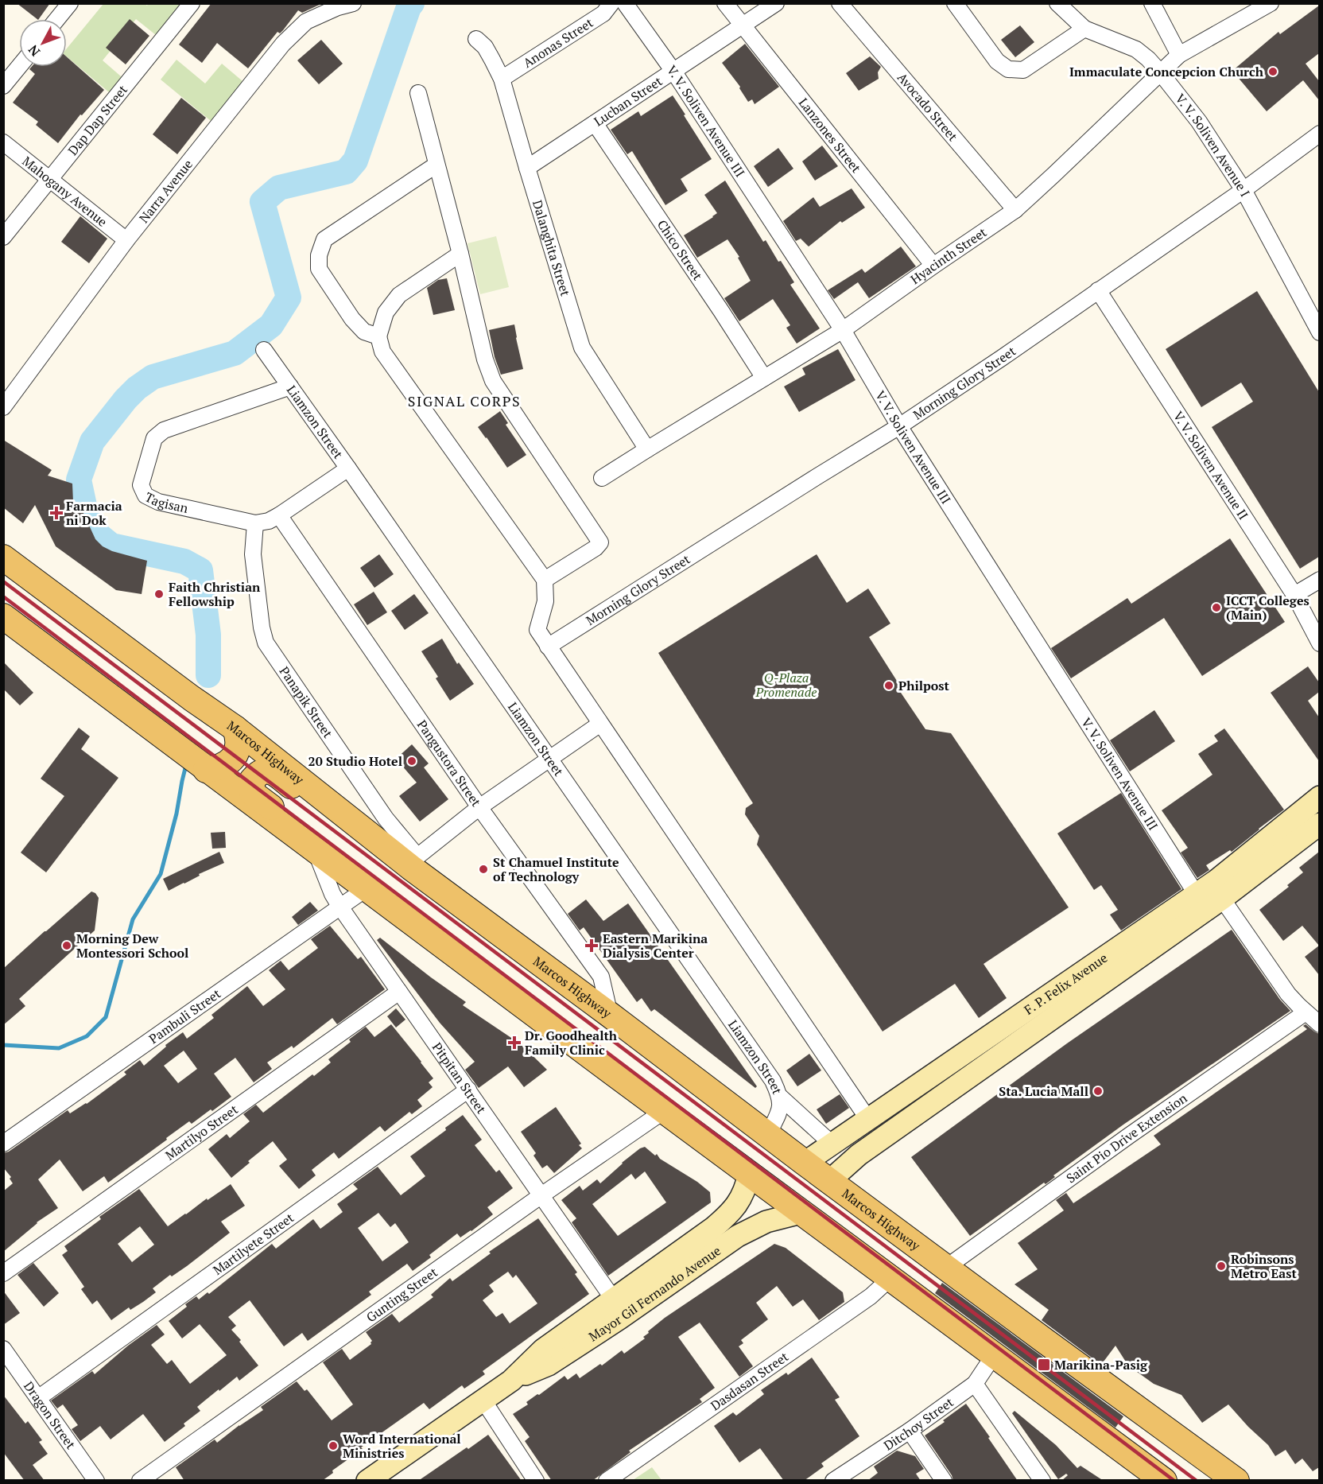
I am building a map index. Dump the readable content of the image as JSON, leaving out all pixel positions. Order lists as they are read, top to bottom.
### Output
{
  "streets": {
    "main road": ["Marcos Highway", "F. P. Felix Avenue", "Mayor Gil Fernando Avenue"],
    "street": [
      "Anonas Street",
      "Lucban Street",
      "Avocado Street",
      "Dap Dap Street",
      "V. V. Soliven Avenue III",
      "Lanzones Street",
      "V. V. Soliven Avenue I",
      "Mahogany Avenue",
      "Narra Avenue",
      "Dalanghita Street",
      "Chico Street",
      "Hyacinth Street",
      "Morning Glory Street",
      "Liamzon Street",
      "V. V. Soliven Avenue II",
      "Tagisan",
      "Panapik Street",
      "Pangustora Street",
      "Pambuli Street",
      "Pitpitan Street",
      "Martilyo Street",
      "Saint Pio Drive Extension",
      "Martilyete Street",
      "Gunting Street",
      "Dasdasan Street",
      "Dragon Street",
      "Ditchoy Street"
    ]
  },
  "crossings": [
    ["Anonas Street", "Dalanghita Street"],
    ["Lucban Street", "V. V. Soliven Avenue III"],
    ["Lucban Street", "Lanzones Street"],
    ["Lucban Street", "Dalanghita Street"],
    ["Lucban Street", "Chico Street"],
    ["Avocado Street", "Hyacinth Street"],
    ["Dap Dap Street", "Mahogany Avenue"],
    ["V. V. Soliven Avenue III", "Hyacinth Street"],
    ["V. V. Soliven Avenue III", "Morning Glory Street"],
    ["V. V. Soliven Avenue III", "F. P. Felix Avenue"],
    ["Lanzones Street", "Hyacinth Street"],
    ["V. V. Soliven Avenue I", "Hyacinth Street"],
    ["V. V. Soliven Avenue I", "Morning Glory Street"],
    ["Mahogany Avenue", "Narra Avenue"],
    ["Dalanghita Street", "Hyacinth Street"],
    ["Chico Street", "Hyacinth Street"],
    ["Morning Glory Street", "V. V. Soliven Avenue II"],
    ["Liamzon Street", "Tagisan"],
    ["Liamzon Street", "Marcos Highway"],
    ["Tagisan", "Panapik Street"],
    ["Panapik Street", "Marcos Highway"],
    ["Marcos Highway", "Pangustora Street"],
    ["Marcos Highway", "F. P. Felix Avenue"],
    ["Marcos Highway", "Saint Pio Drive Extension"],
    ["Pambuli Street", "Pitpitan Street"],
    ["Pitpitan Street", "Martilyo Street"],
    ["Pitpitan Street", "Martilyete Street"],
    ["Pitpitan Street", "Mayor Gil Fernando Avenue"],
    ["Pitpitan Street", "Gunting Street"],
    ["Martilyete Street", "Dragon Street"]
  ],
  "districts": ["SIGNAL CORPS"],
  "parks": ["Q-Plaza Promenade"],
  "places": {
    "other": [
      "Immaculate Concepcion Church",
      "Faith Christian Fellowship",
      "ICCT Colleges (Main)",
      "Philpost",
      "20 Studio Hotel",
      "St Chamuel Institute of Technology",
      "Morning Dew Montessori School",
      "Sta. Lucia Mall",
      "Robinsons Metro East",
      "Word International Ministries"
    ],
    "health": ["Farmacia ni Dok", "Eastern Marikina Dialysis Center", "Dr. Goodhealth Family Clinic"],
    "transit": ["Marikina-Pasig"]
  },
  "north": "bottom left"
}
